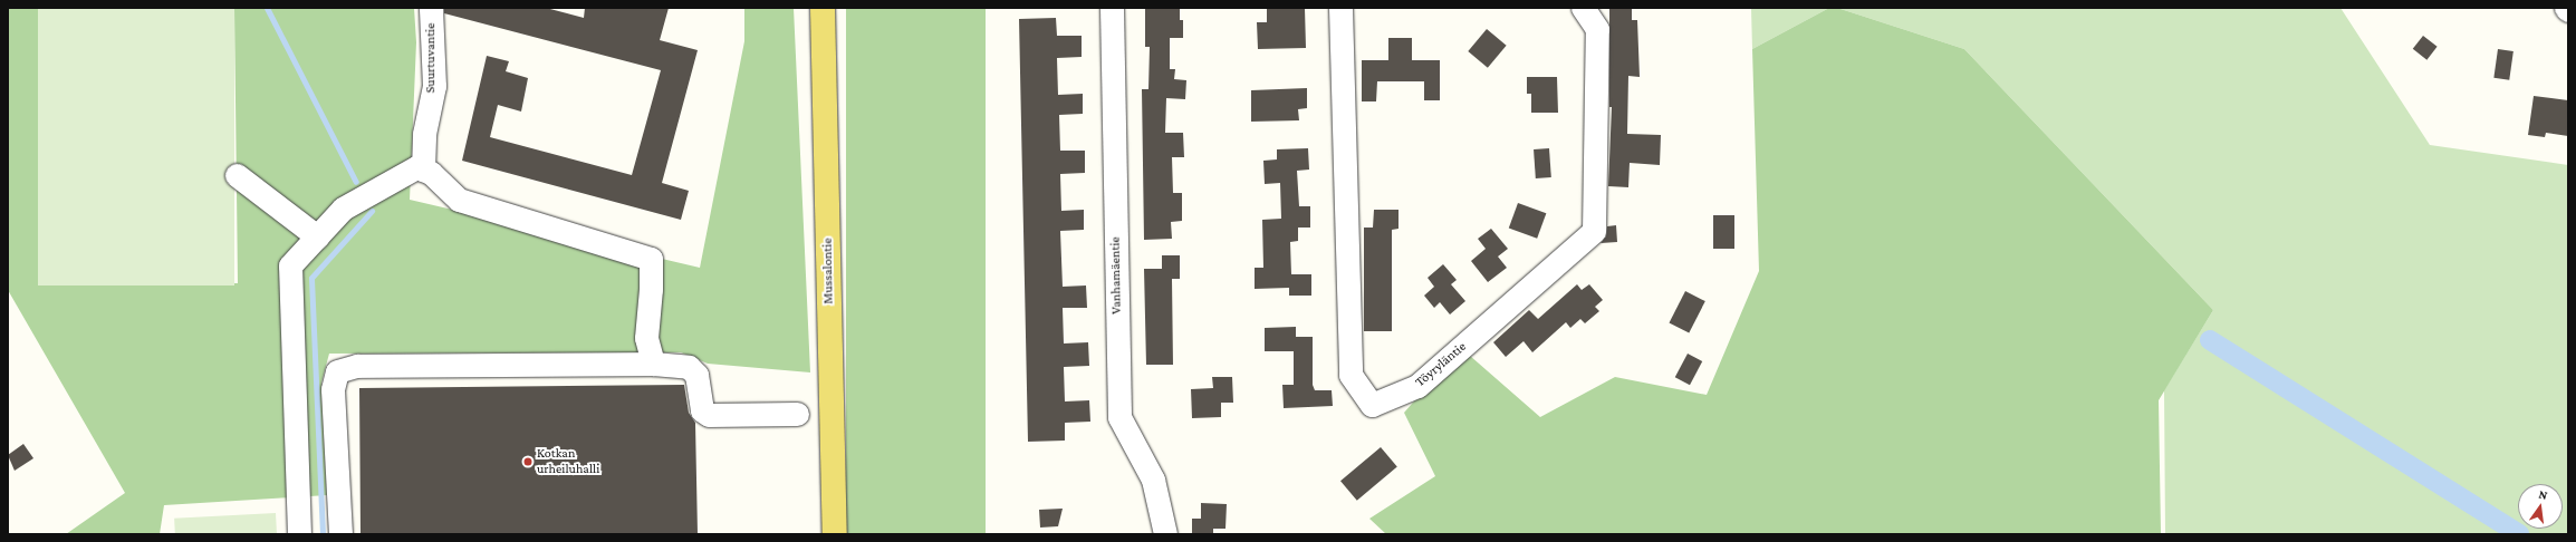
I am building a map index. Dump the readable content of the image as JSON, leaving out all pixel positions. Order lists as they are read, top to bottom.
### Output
{
  "streets": {
    "main road": ["Mussalontie"],
    "street": ["Suurtuvantie", "Vanhamäentie", "Töyryläntie"]
  },
  "places": ["Kotkan urheiluhalli"],
  "north": "top"
}
